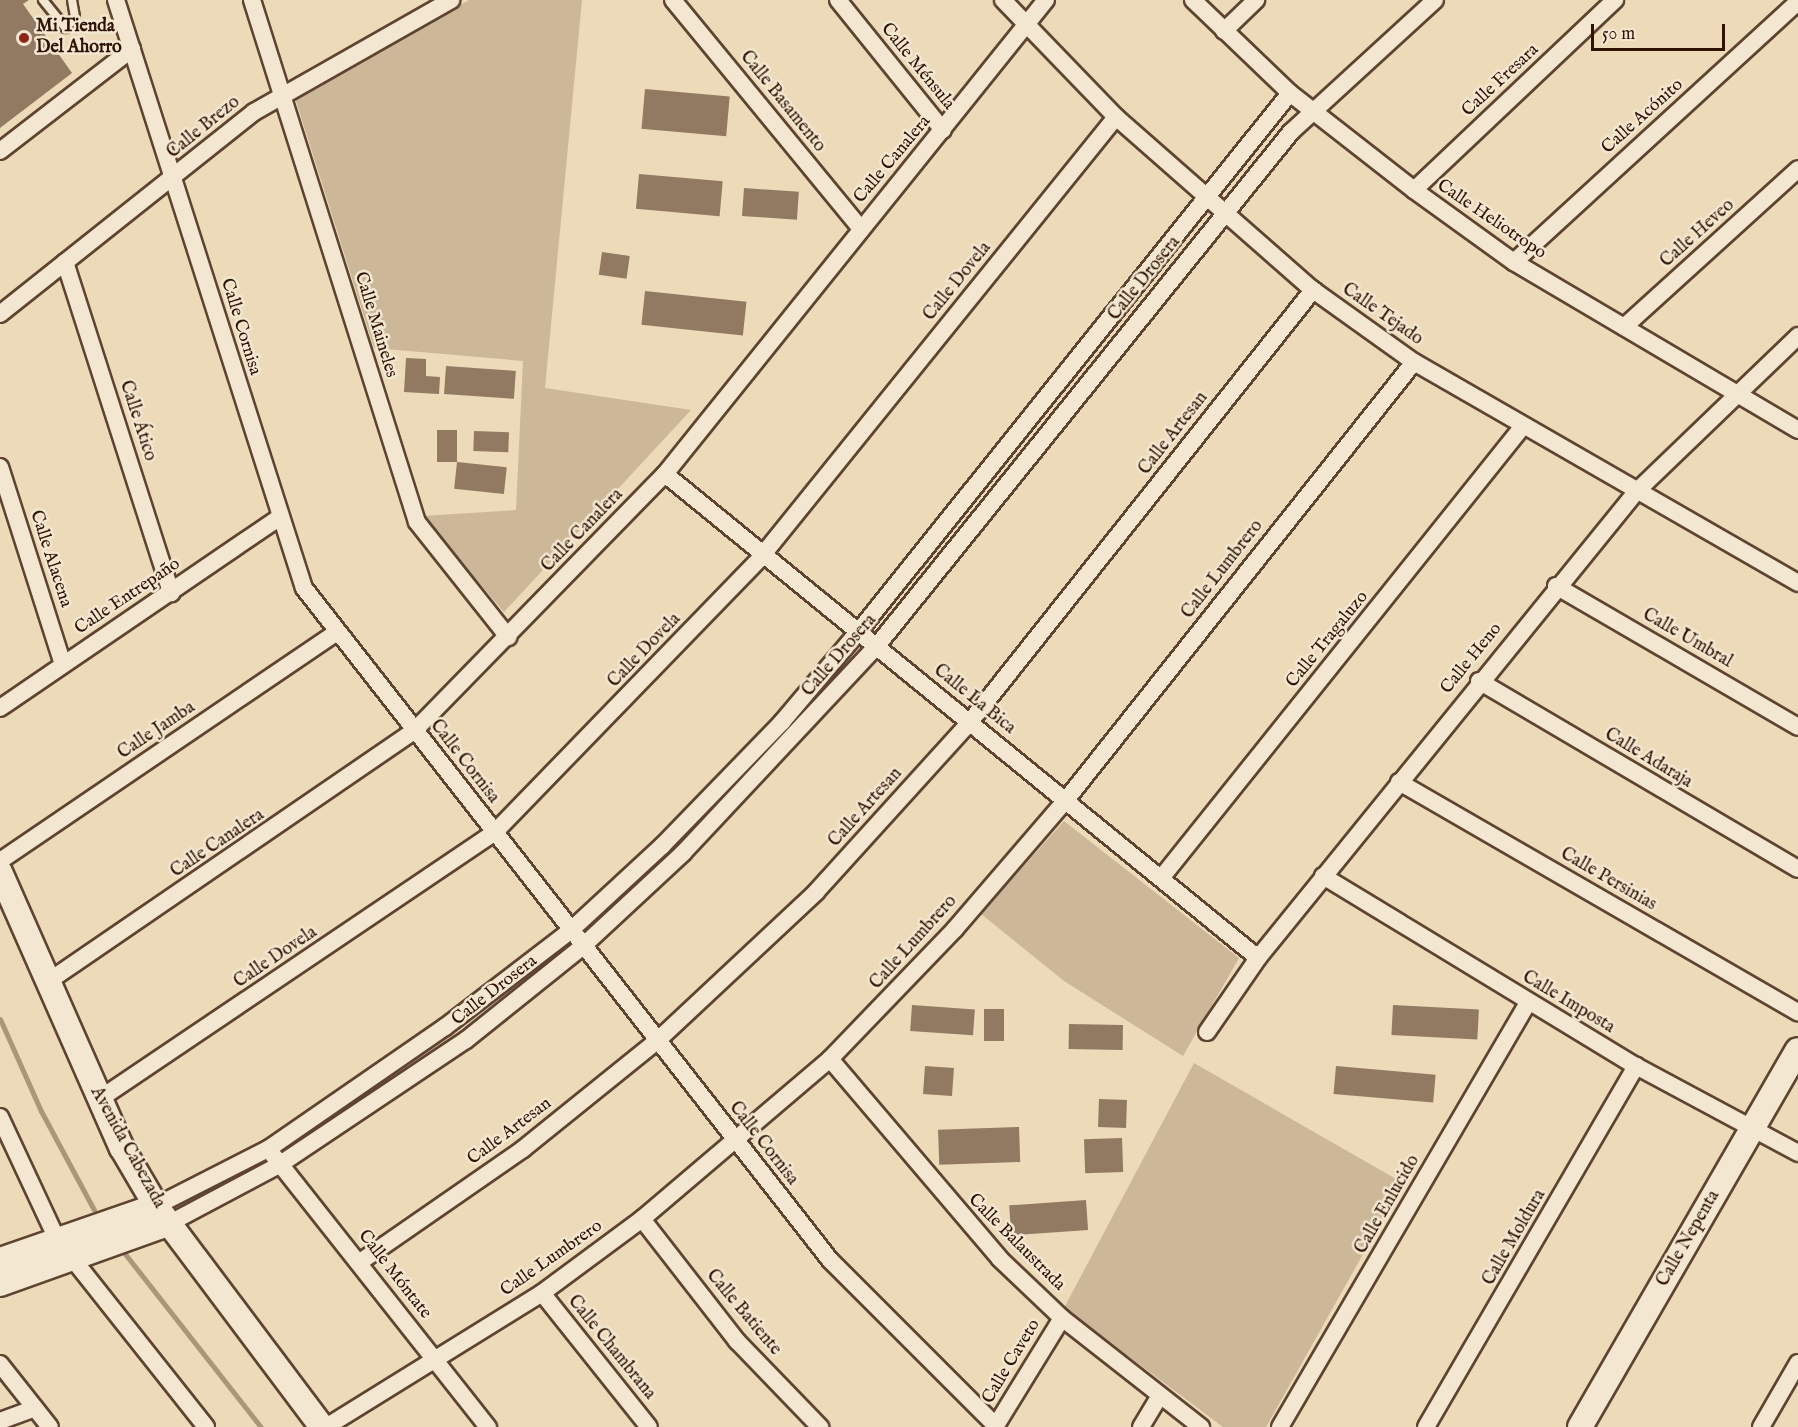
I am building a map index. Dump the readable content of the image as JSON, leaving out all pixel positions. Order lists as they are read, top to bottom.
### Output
{
  "streets": {
    "street": [
      "Calle Ménsula",
      "Calle Fresara",
      "Calle Basamento",
      "Calle Acónito",
      "Calle Brezo",
      "Calle Canalera",
      "Calle Heliotropo",
      "Calle Heveo",
      "Calle Drosera",
      "Calle Dovela",
      "Calle Tejado",
      "Calle Maineles",
      "Calle Cornisa",
      "Calle Ático",
      "Calle Artesan",
      "Calle Alacena",
      "Calle Lumbrero",
      "Calle Entrepaño",
      "Calle Umbral",
      "Calle Tragaluzo",
      "Calle Heno",
      "Calle La Bica",
      "Calle Jamba",
      "Calle Adaraja",
      "Calle Persinias",
      "Calle Imposta",
      "Avenida Cabezada",
      "Calle Enlucido",
      "Calle Moldura",
      "Calle Nepenta",
      "Calle Balaustrada",
      "Calle Móntate",
      "Calle Batiente",
      "Calle Chambrana",
      "Calle Caveto"
    ]
  },
  "crossings": [
    ["Calle Ménsula", "Calle Canalera"],
    ["Calle Fresara", "Calle Heliotropo"],
    ["Calle Basamento", "Calle Canalera"],
    ["Calle Acónito", "Calle Heliotropo"],
    ["Calle Brezo", "Calle Maineles"],
    ["Calle Brezo", "Calle Cornisa"],
    ["Calle Brezo", "Calle Ático"],
    ["Calle Canalera", "Calle Tejado"],
    ["Calle Canalera", "Calle Maineles"],
    ["Calle Canalera", "Calle Cornisa"],
    ["Calle Canalera", "Calle La Bica"],
    ["Calle Canalera", "Avenida Cabezada"],
    ["Calle Heliotropo", "Calle Heveo"],
    ["Calle Heliotropo", "Calle Drosera"],
    ["Calle Heliotropo", "Calle Heno"],
    ["Calle Drosera", "Calle Tejado"],
    ["Calle Drosera", "Calle Cornisa"],
    ["Calle Drosera", "Calle La Bica"],
    ["Calle Drosera", "Avenida Cabezada"],
    ["Calle Drosera", "Calle Móntate"],
    ["Calle Dovela", "Calle Tejado"],
    ["Calle Dovela", "Calle Cornisa"],
    ["Calle Dovela", "Calle La Bica"],
    ["Calle Dovela", "Avenida Cabezada"],
    ["Calle Tejado", "Calle Artesan"],
    ["Calle Tejado", "Calle Lumbrero"],
    ["Calle Tejado", "Calle Tragaluzo"],
    ["Calle Tejado", "Calle Heno"],
    ["Calle Cornisa", "Calle Artesan"],
    ["Calle Cornisa", "Calle Lumbrero"],
    ["Calle Cornisa", "Calle Entrepaño"],
    ["Calle Cornisa", "Calle Jamba"],
    ["Calle Cornisa", "Calle Caveto"],
    ["Calle Ático", "Calle Entrepaño"],
    ["Calle Artesan", "Calle La Bica"],
    ["Calle Artesan", "Calle Móntate"],
    ["Calle Alacena", "Calle Entrepaño"],
    ["Calle Lumbrero", "Calle La Bica"],
    ["Calle Lumbrero", "Avenida Cabezada"],
    ["Calle Lumbrero", "Calle Balaustrada"],
    ["Calle Lumbrero", "Calle Móntate"],
    ["Calle Lumbrero", "Calle Batiente"],
    ["Calle Lumbrero", "Calle Chambrana"],
    ["Calle Umbral", "Calle Heno"],
    ["Calle Tragaluzo", "Calle La Bica"],
    ["Calle Heno", "Calle La Bica"],
    ["Calle Heno", "Calle Adaraja"],
    ["Calle Heno", "Calle Persinias"],
    ["Calle Heno", "Calle Imposta"],
    ["Calle Imposta", "Calle Enlucido"],
    ["Calle Imposta", "Calle Moldura"],
    ["Calle Imposta", "Calle Nepenta"],
    ["Calle Balaustrada", "Calle Caveto"]
  ],
  "places": ["Mi Tienda Del Ahorro"],
  "scale_bar": "50 m"
}
